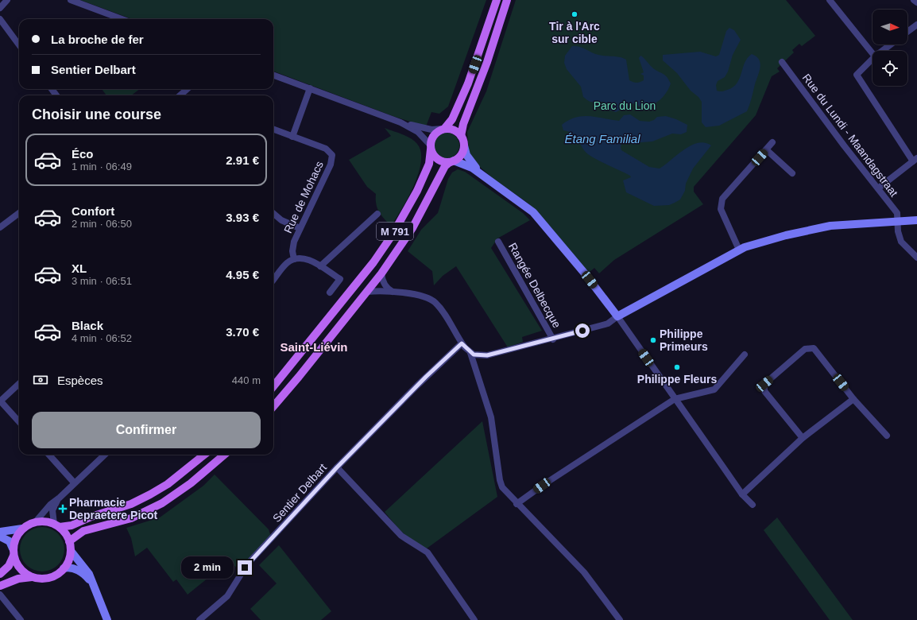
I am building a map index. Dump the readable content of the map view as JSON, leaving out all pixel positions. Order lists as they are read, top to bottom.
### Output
{
  "streets": {
    "main road": ["M 791"],
    "street": [
      "Rue du Lundi - Maandagstraat",
      "Rue de Mohacs",
      "Rangée Delbecque",
      "Sentier Delbart"
    ]
  },
  "districts": ["Saint-Liévin"],
  "water": ["Étang Familial"],
  "parks": ["Parc du Lion"],
  "places": {
    "other": ["Tir à l'Arc sur cible", "Philippe Primeurs", "Philippe Fleurs"],
    "health": ["Pharmacie Depraetere Picot"]
  },
  "north": "right",
  "page": {
    "banner": ["La broche de fer", "Sentier Delbart"],
    "heading": "Choisir une course",
    "list": [
      {
        "name": "Éco",
        "note": "1 min · 06:49",
        "value": "2.91 €"
      },
      {
        "name": "Confort",
        "note": "2 min · 06:50",
        "value": "3.93 €"
      },
      {
        "name": "XL",
        "note": "3 min · 06:51",
        "value": "4.95 €"
      },
      {
        "name": "Black",
        "note": "4 min · 06:52",
        "value": "3.70 €"
      }
    ],
    "pay": ["Espèces", "440 m"],
    "buttons": "Confirmer",
    "bubble": "2 min"
  }
}
